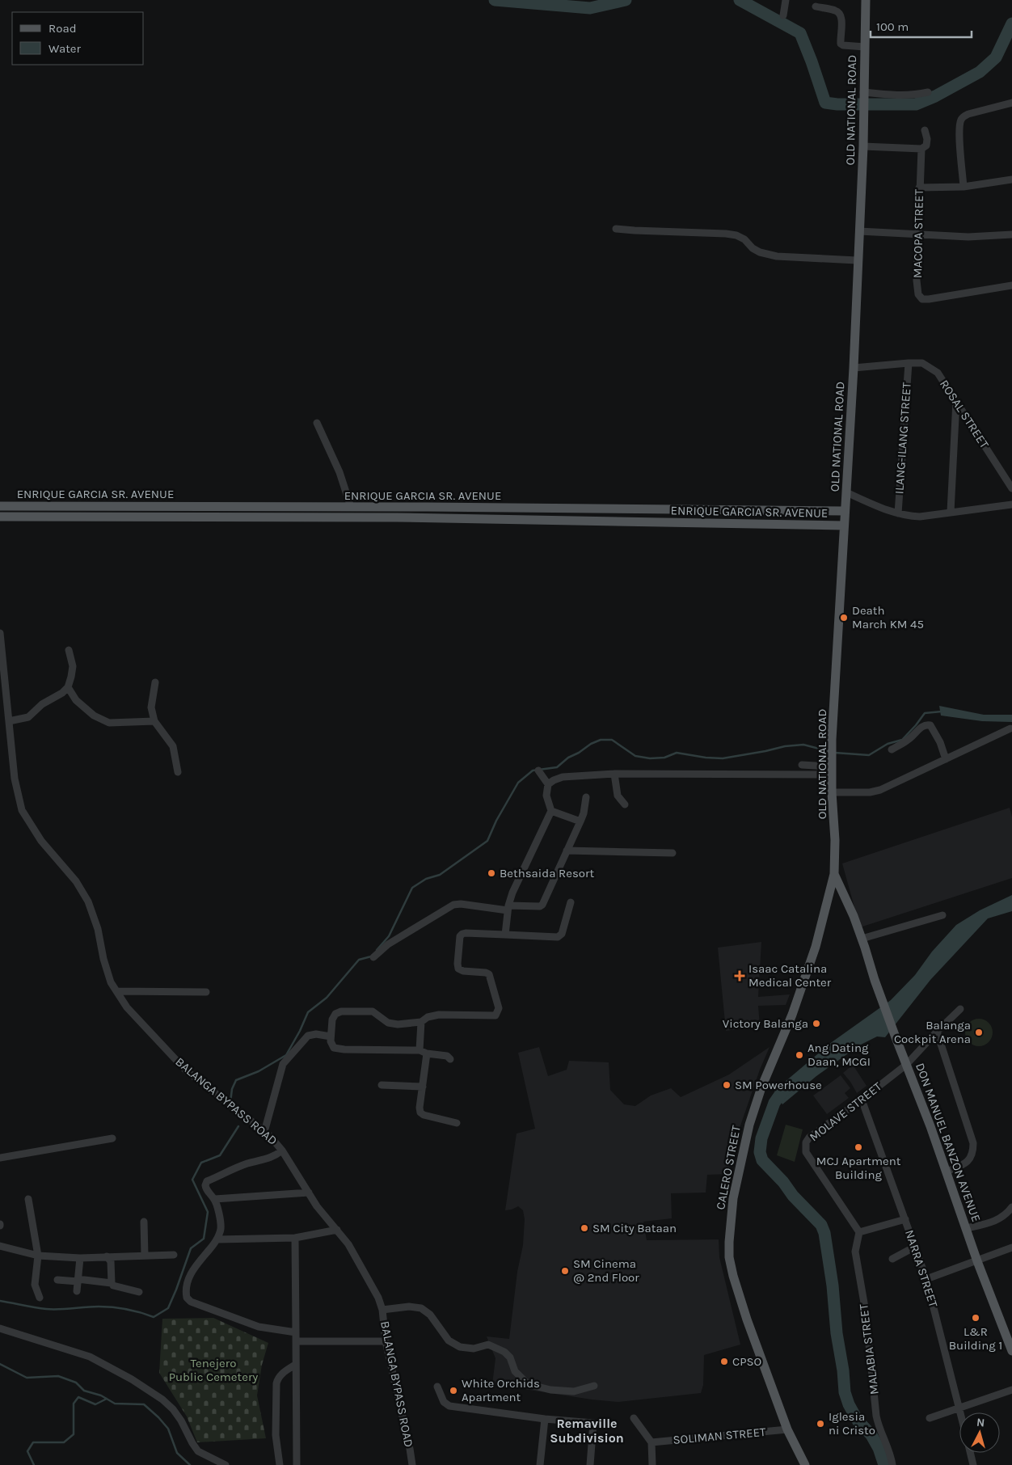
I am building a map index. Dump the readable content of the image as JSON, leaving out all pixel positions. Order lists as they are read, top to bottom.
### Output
{
  "streets": {
    "main road": [
      "OLD NATIONAL ROAD",
      "ENRIQUE GARCIA SR. AVENUE",
      "DON MANUEL BANZON AVENUE",
      "CALERO STREET"
    ],
    "street": [
      "MACOPA STREET",
      "ROSAL STREET",
      "ILANG-ILANG STREET",
      "BALANGA BYPASS ROAD",
      "MOLAVE STREET",
      "NARRA STREET",
      "MALABIA STREET",
      "SOLIMAN STREET"
    ]
  },
  "crossings": [
    ["OLD NATIONAL ROAD", "ROSAL STREET"],
    ["OLD NATIONAL ROAD", "ENRIQUE GARCIA SR. AVENUE"],
    ["OLD NATIONAL ROAD", "DON MANUEL BANZON AVENUE"],
    ["OLD NATIONAL ROAD", "CALERO STREET"],
    ["ROSAL STREET", "ILANG-ILANG STREET"],
    ["MOLAVE STREET", "DON MANUEL BANZON AVENUE"],
    ["MOLAVE STREET", "NARRA STREET"],
    ["MOLAVE STREET", "MALABIA STREET"],
    ["DON MANUEL BANZON AVENUE", "CALERO STREET"],
    ["CALERO STREET", "SOLIMAN STREET"]
  ],
  "districts": ["Remaville Subdivision"],
  "parks": ["Tenejero Public Cemetery"],
  "places": {
    "other": [
      "Death March KM 45",
      "Bethsaida Resort",
      "Victory Balanga",
      "Balanga Cockpit Arena",
      "Ang Dating Daan, MCGI",
      "SM Powerhouse",
      "MCJ Apartment Building",
      "SM City Bataan",
      "SM Cinema @ 2nd Floor",
      "L&R Building 1",
      "CPSO",
      "White Orchids Apartment",
      "Iglesia ni Cristo"
    ],
    "health": ["Isaac Catalina Medical Center"]
  },
  "legend": ["Road", "Water"],
  "scale_bar": "100 m",
  "north": "top"
}
